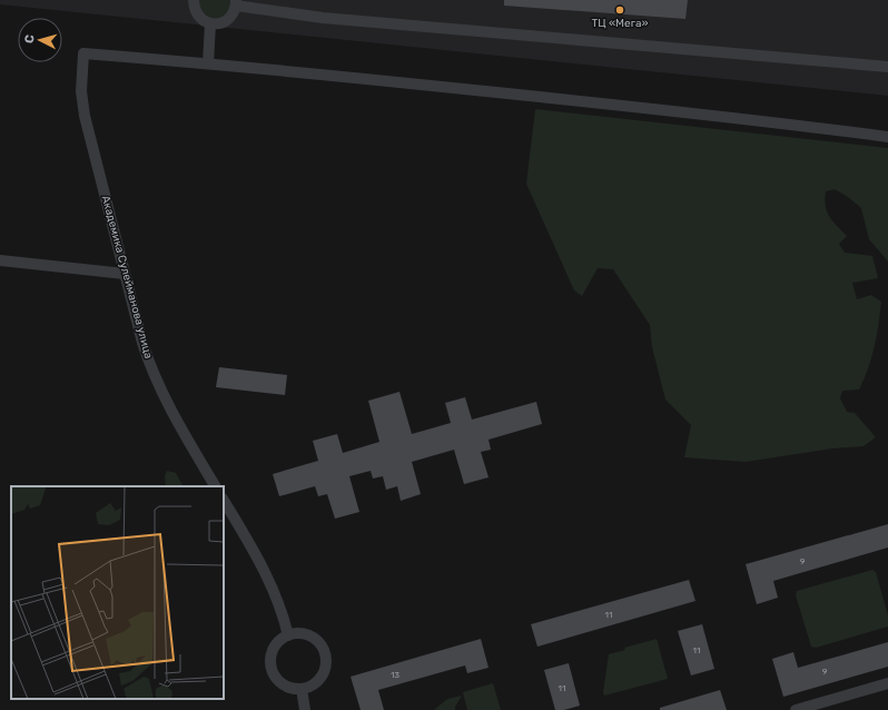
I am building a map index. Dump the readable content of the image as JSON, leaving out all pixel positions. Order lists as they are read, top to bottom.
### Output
{
  "streets": {
    "street": ["Академика Сулейманова улица"]
  },
  "places": ["ТЦ «Мега»"],
  "house_numbers": [
    "9",
    "11",
    "11",
    "9",
    "13",
    "11"
  ],
  "north": "left"
}
